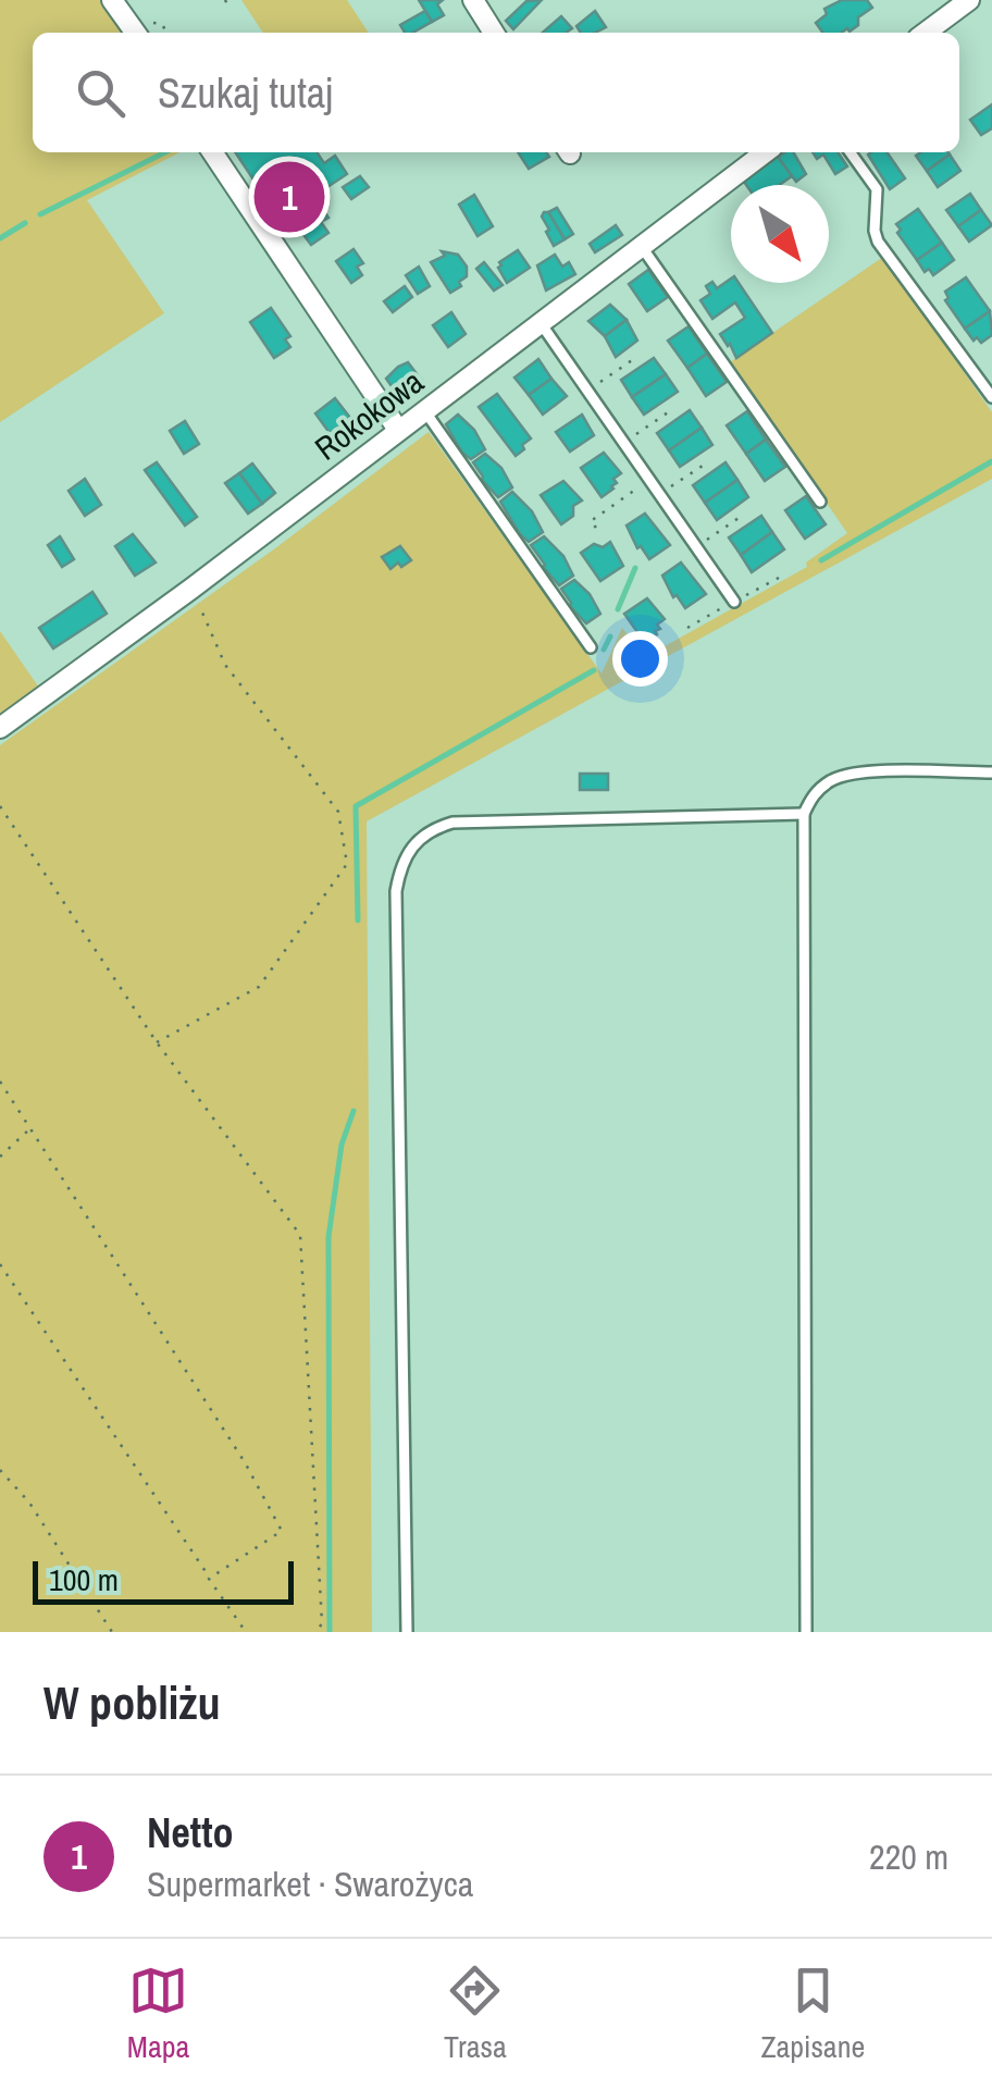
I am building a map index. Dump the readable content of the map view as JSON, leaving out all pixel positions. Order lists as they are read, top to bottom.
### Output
{
  "streets": {
    "street": ["Rokokowa"]
  },
  "scale_bar": "100 m",
  "north": "bottom right",
  "page": {
    "search": "Szukaj tutaj",
    "pins": "1",
    "scale": "100 m",
    "heading": "W pobliżu",
    "list": [
      {
        "mark": "1",
        "name": "Netto",
        "note": "Supermarket · Swarożyca",
        "value": "220 m"
      }
    ],
    "nav": ["Mapa", "Trasa", "Zapisane"]
  }
}
